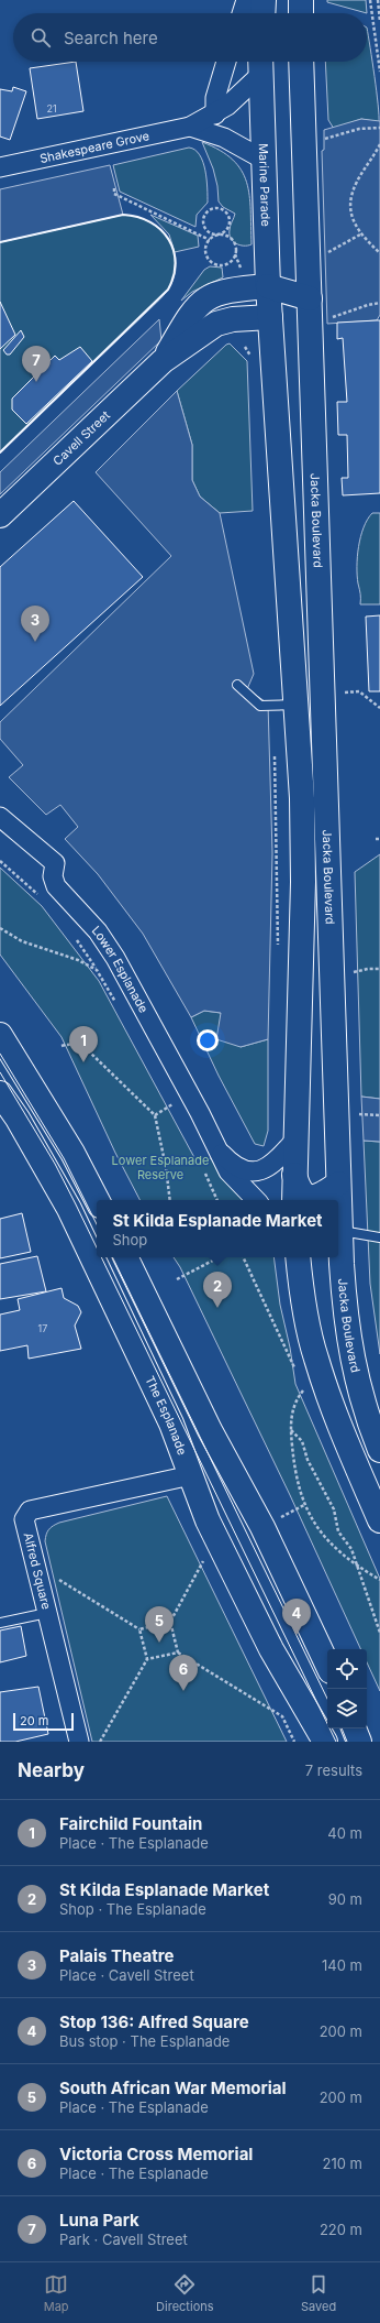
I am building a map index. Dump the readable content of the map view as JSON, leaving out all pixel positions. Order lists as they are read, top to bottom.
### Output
{
  "streets": {
    "main road": [
      "Marine Parade",
      "Cavell Street",
      "Jacka Boulevard",
      "The Esplanade"
    ],
    "street": ["Shakespeare Grove", "Lower Esplanade", "Alfred Square"]
  },
  "crossings": [
    ["Shakespeare Grove", "Marine Parade"],
    ["Marine Parade", "Cavell Street"],
    ["The Esplanade", "Alfred Square"]
  ],
  "parks": ["Lower Esplanade Reserve"],
  "house_numbers": ["21", "17"],
  "scale_bar": "20 m",
  "page": {
    "search": "Search here",
    "pins": [
      "7",
      "3",
      "1",
      "2",
      "4",
      "5",
      "6"
    ],
    "popup": ["St Kilda Esplanade Market", "Shop"],
    "scale": "20 m",
    "heading": ["Nearby", "7 results"],
    "list": [
      {
        "mark": "1",
        "name": "Fairchild Fountain",
        "note": "Place · The Esplanade",
        "value": "40 m"
      },
      {
        "mark": "2",
        "name": "St Kilda Esplanade Market",
        "note": "Shop · The Esplanade",
        "value": "90 m"
      },
      {
        "mark": "3",
        "name": "Palais Theatre",
        "note": "Place · Cavell Street",
        "value": "140 m"
      },
      {
        "mark": "4",
        "name": "Stop 136: Alfred Square",
        "note": "Bus stop · The Esplanade",
        "value": "200 m"
      },
      {
        "mark": "5",
        "name": "South African War Memorial",
        "note": "Place · The Esplanade",
        "value": "200 m"
      },
      {
        "mark": "6",
        "name": "Victoria Cross Memorial",
        "note": "Place · The Esplanade",
        "value": "210 m"
      },
      {
        "mark": "7",
        "name": "Luna Park",
        "note": "Park · Cavell Street",
        "value": "220 m"
      }
    ],
    "nav": ["Map", "Directions", "Saved"]
  }
}
